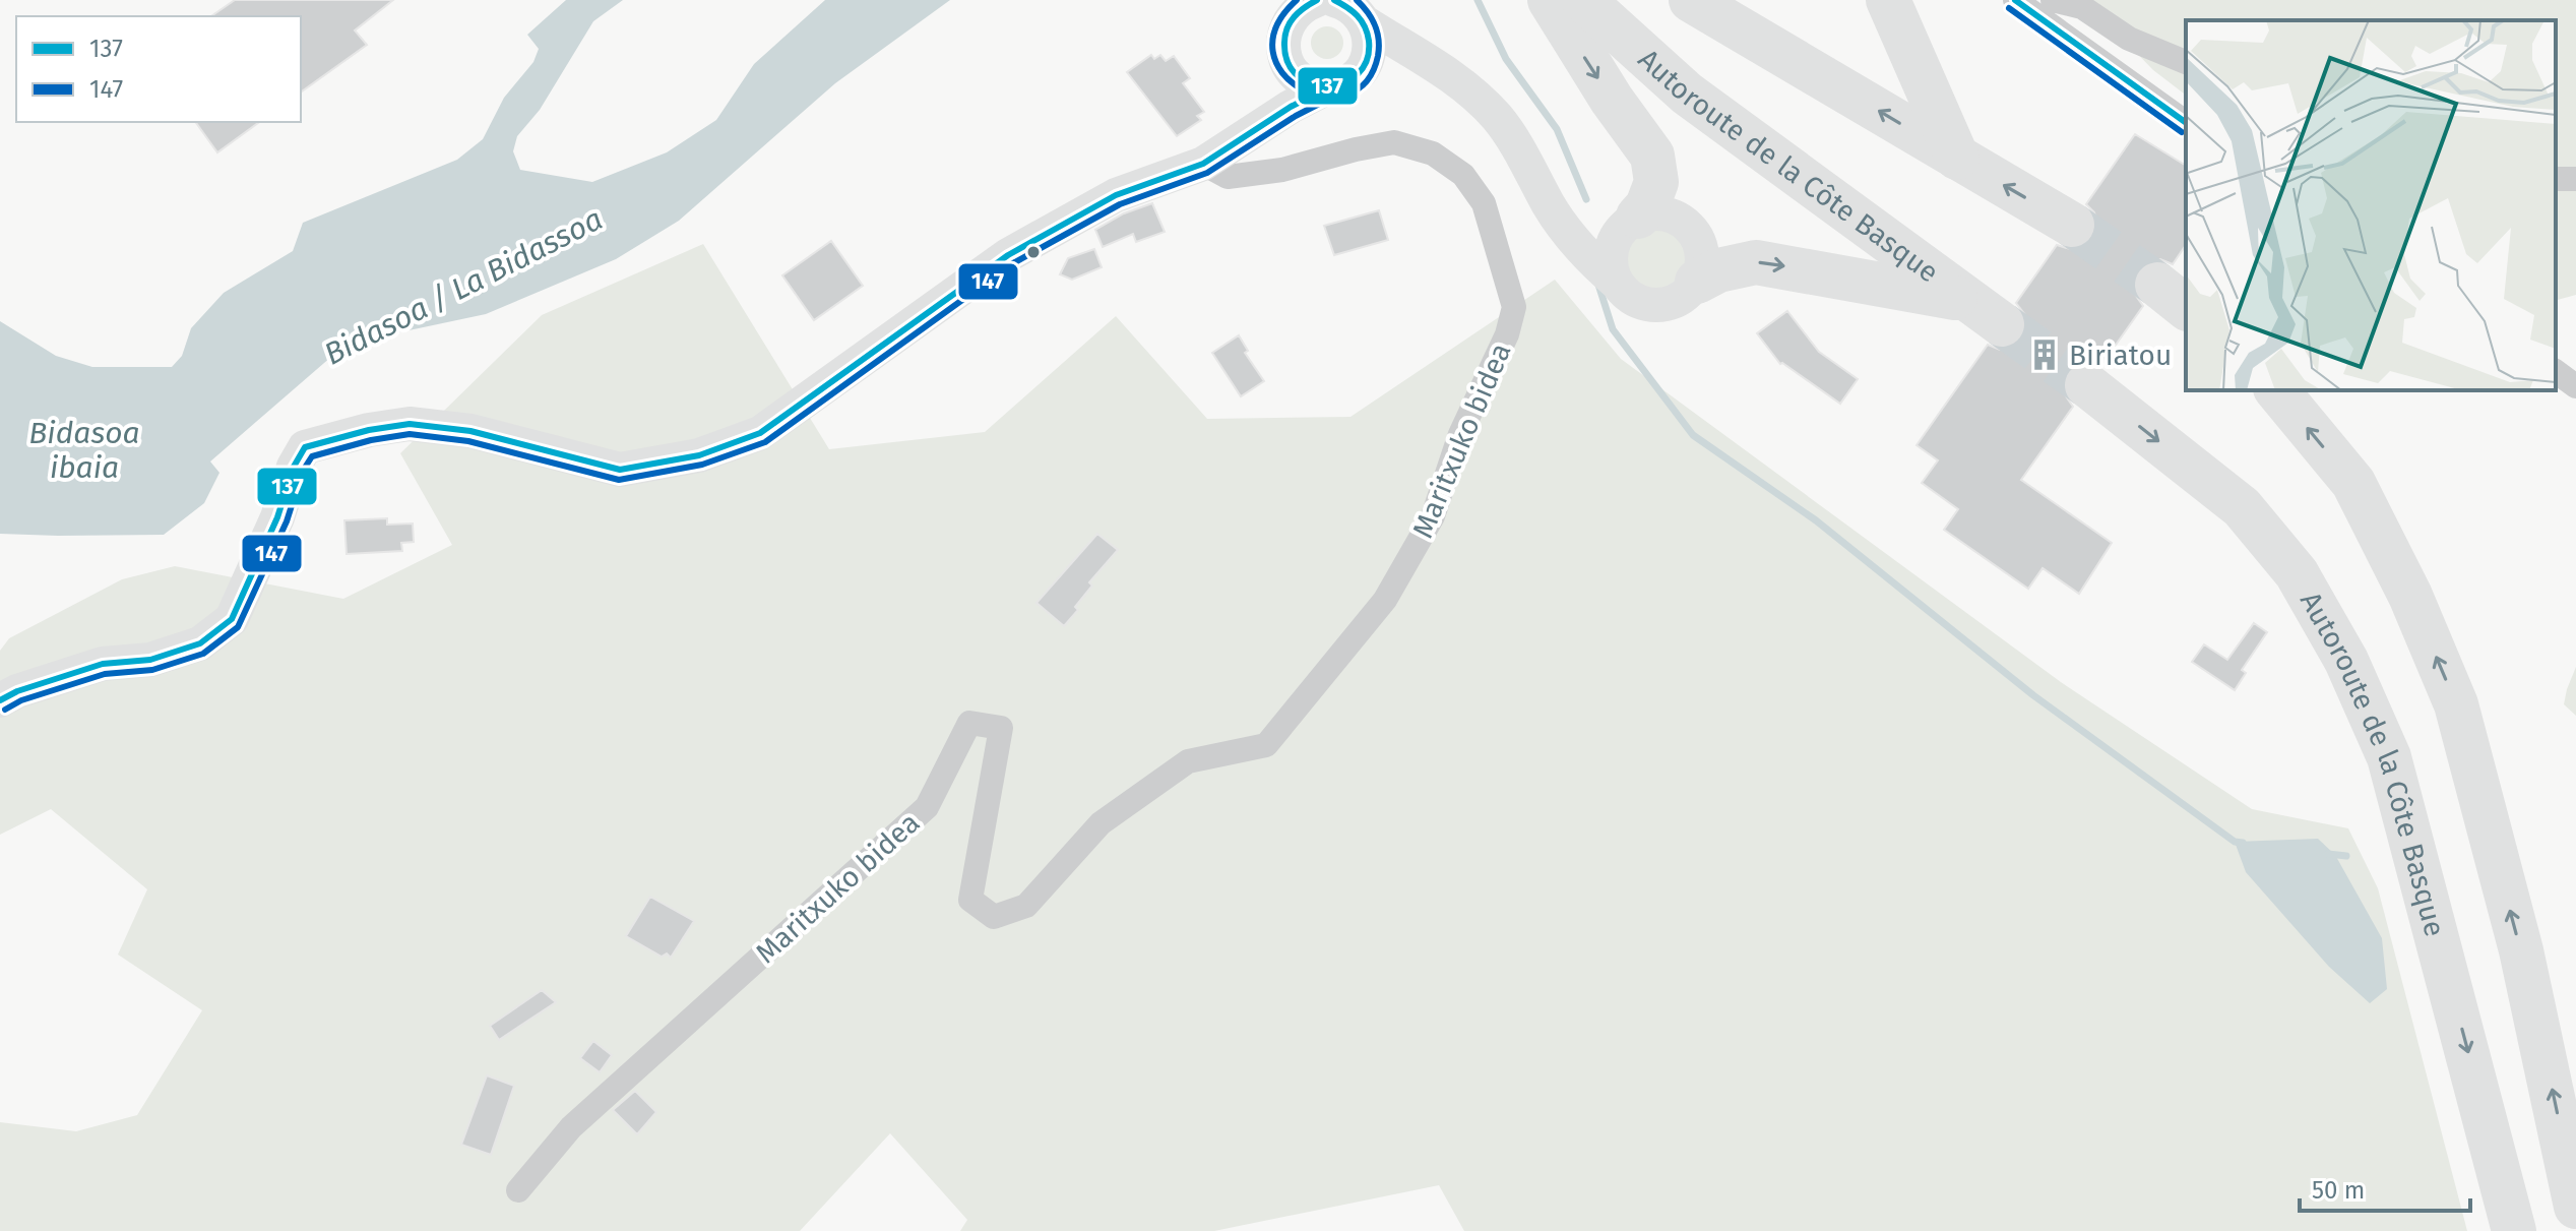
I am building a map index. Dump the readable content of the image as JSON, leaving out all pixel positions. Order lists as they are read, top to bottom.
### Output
{
  "streets": {
    "highway": ["Autoroute de la Côte Basque"],
    "street": ["Maritxuko bidea"]
  },
  "water": ["Bidasoa / La Bidassoa", "Bidasoa ibaia"],
  "places": {
    "building": ["Biriatou"]
  },
  "lines": ["transit line 137", "transit line 147"],
  "legend": ["137", "147"],
  "scale_bar": "50 m"
}
